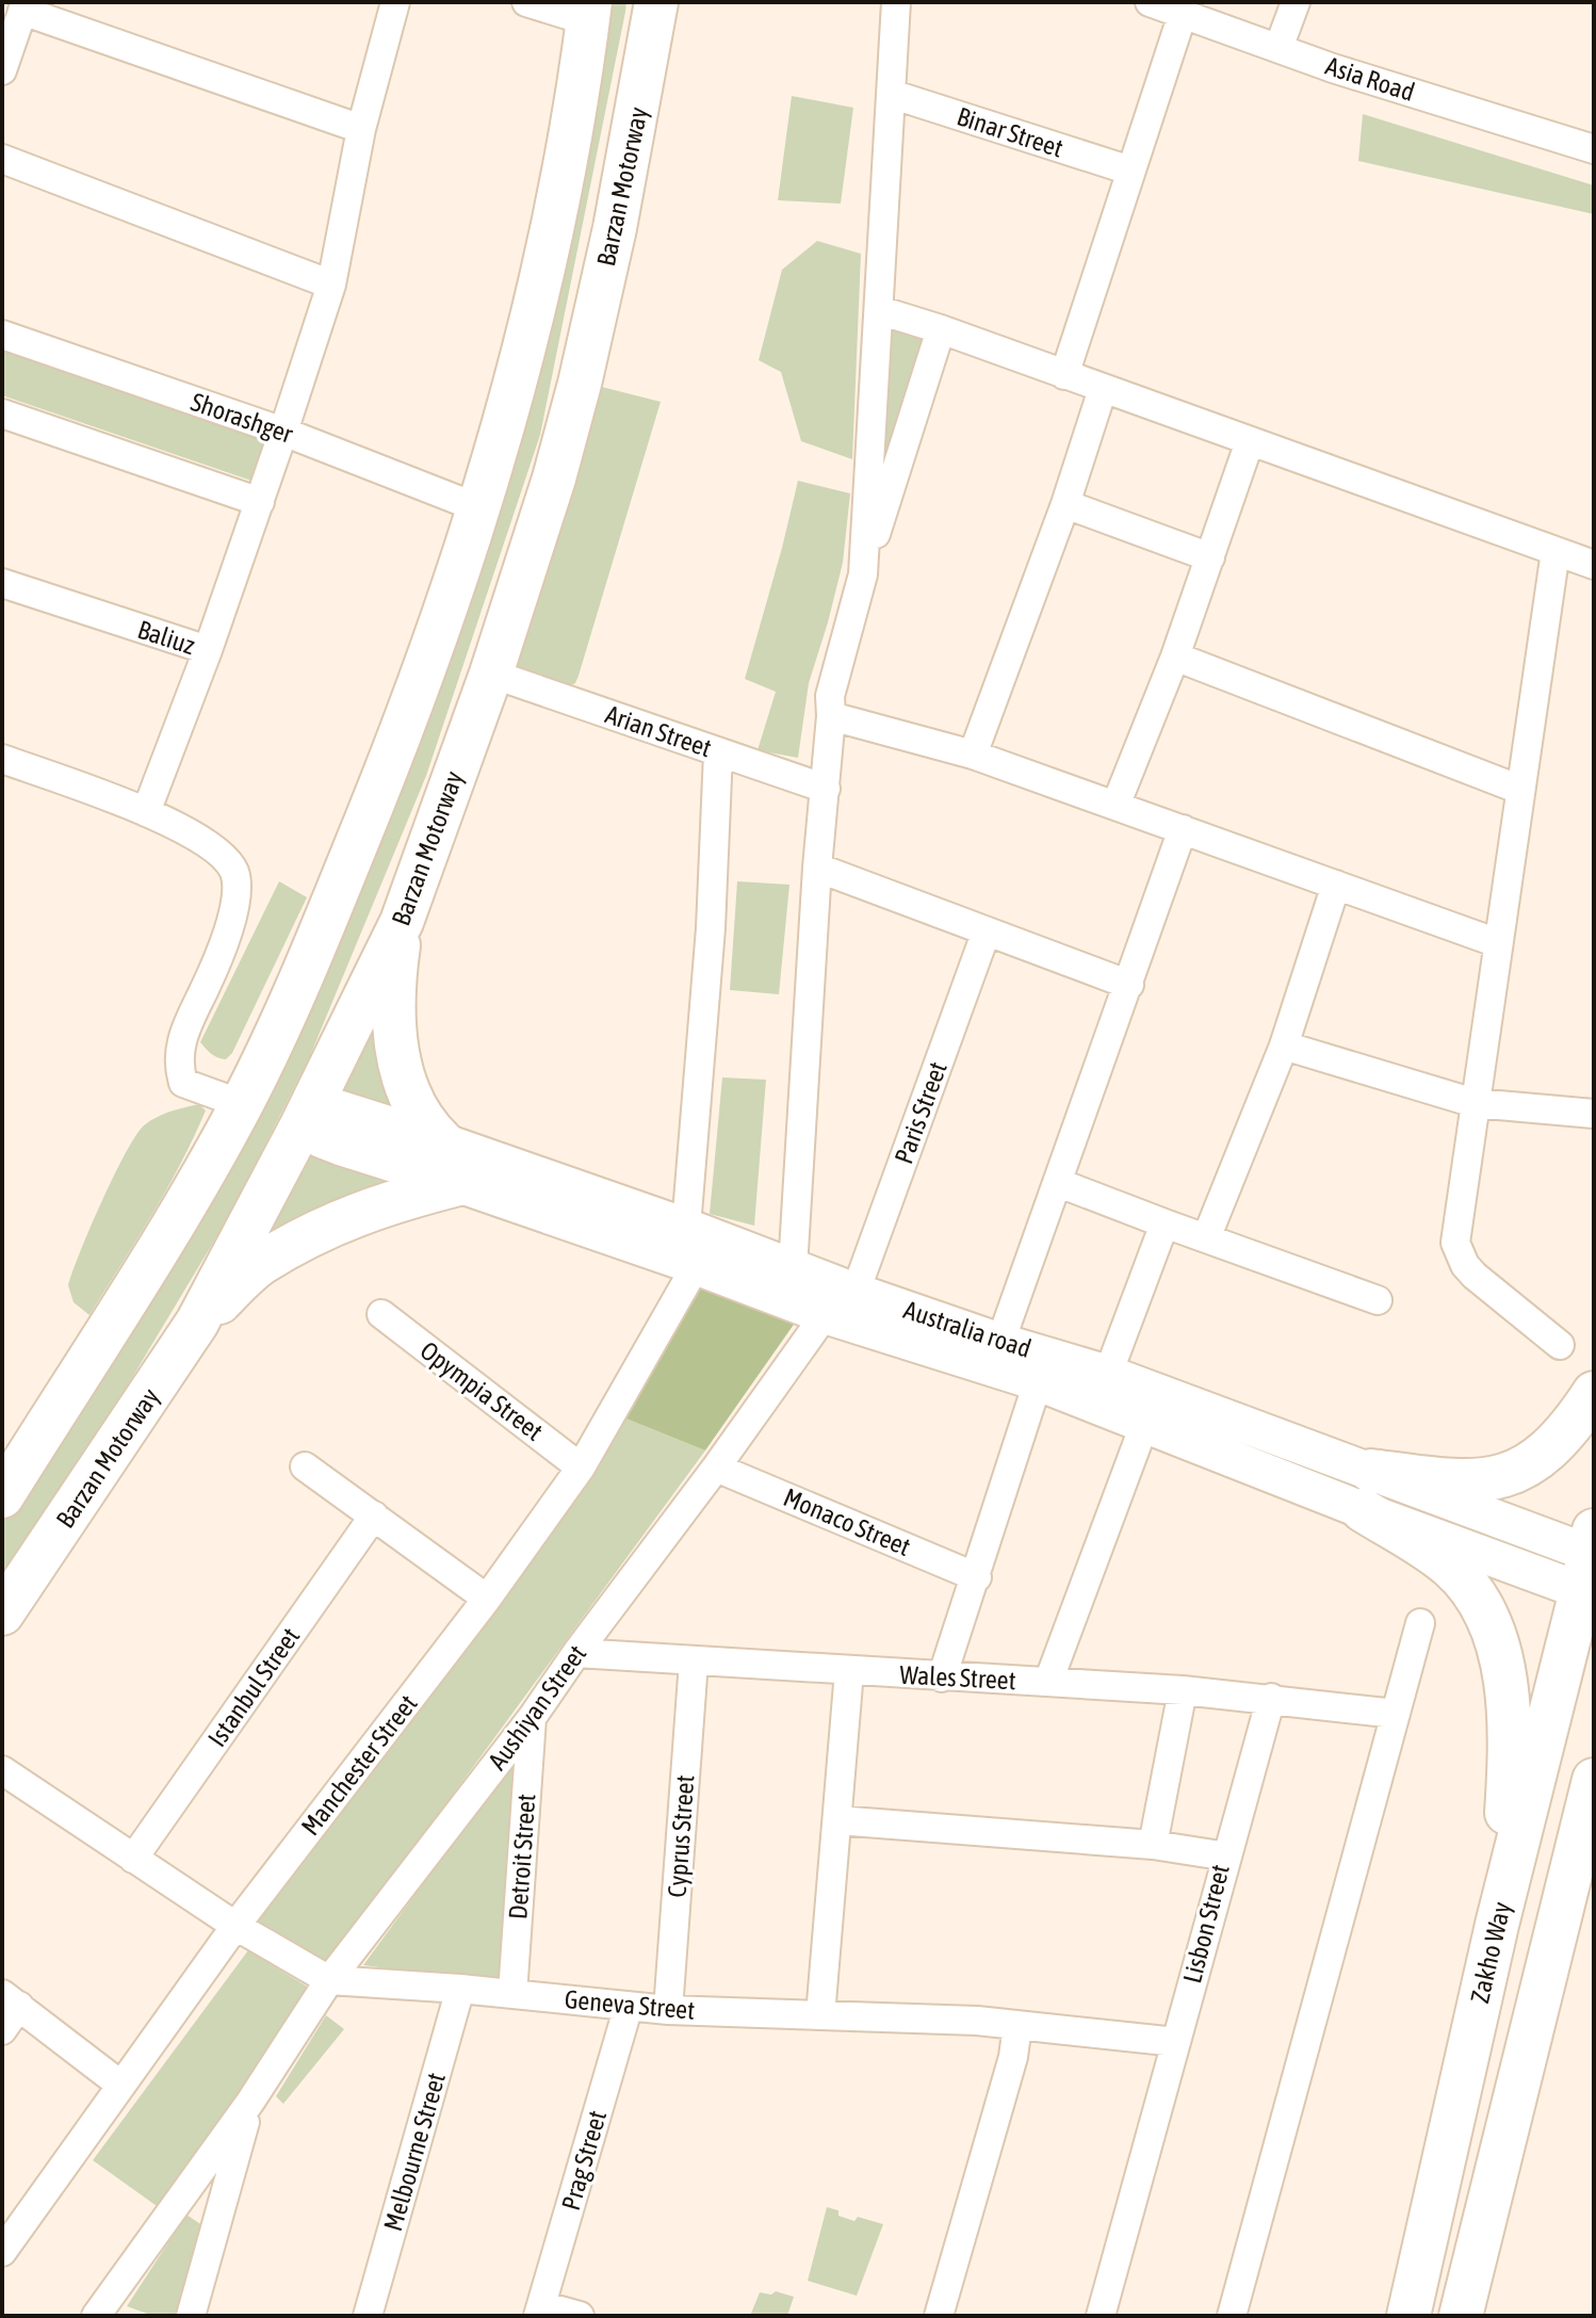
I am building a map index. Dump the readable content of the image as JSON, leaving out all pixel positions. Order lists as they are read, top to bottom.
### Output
{
  "streets": {
    "highway": ["Barzan Motorway", "Zakho Way"],
    "main road": ["Australia road"],
    "street": [
      "Asia Road",
      "Binar Street",
      "Shorashger",
      "Baliuz",
      "Arian Street",
      "Paris Street",
      "Opympia Street",
      "Monaco Street",
      "Wales Street",
      "Istanbul Street",
      "Aushiyan Street",
      "Manchester Street",
      "Cyprus Street",
      "Detroit Street",
      "Lisbon Street",
      "Geneva Street",
      "Melbourne Street",
      "Prag Street"
    ]
  },
  "crossings": [
    ["Barzan Motorway", "Arian Street"],
    ["Shorashger", "Baliuz"],
    ["Paris Street", "Australia road"],
    ["Australia road", "Aushiyan Street"],
    ["Australia road", "Manchester Street"],
    ["Australia road", "Zakho Way"],
    ["Opympia Street", "Manchester Street"],
    ["Monaco Street", "Aushiyan Street"],
    ["Wales Street", "Aushiyan Street"],
    ["Wales Street", "Cyprus Street"],
    ["Istanbul Street", "Geneva Street"],
    ["Aushiyan Street", "Detroit Street"],
    ["Aushiyan Street", "Geneva Street"],
    ["Manchester Street", "Geneva Street"],
    ["Cyprus Street", "Geneva Street"],
    ["Detroit Street", "Geneva Street"],
    ["Lisbon Street", "Geneva Street"],
    ["Geneva Street", "Melbourne Street"],
    ["Geneva Street", "Prag Street"]
  ]
}
